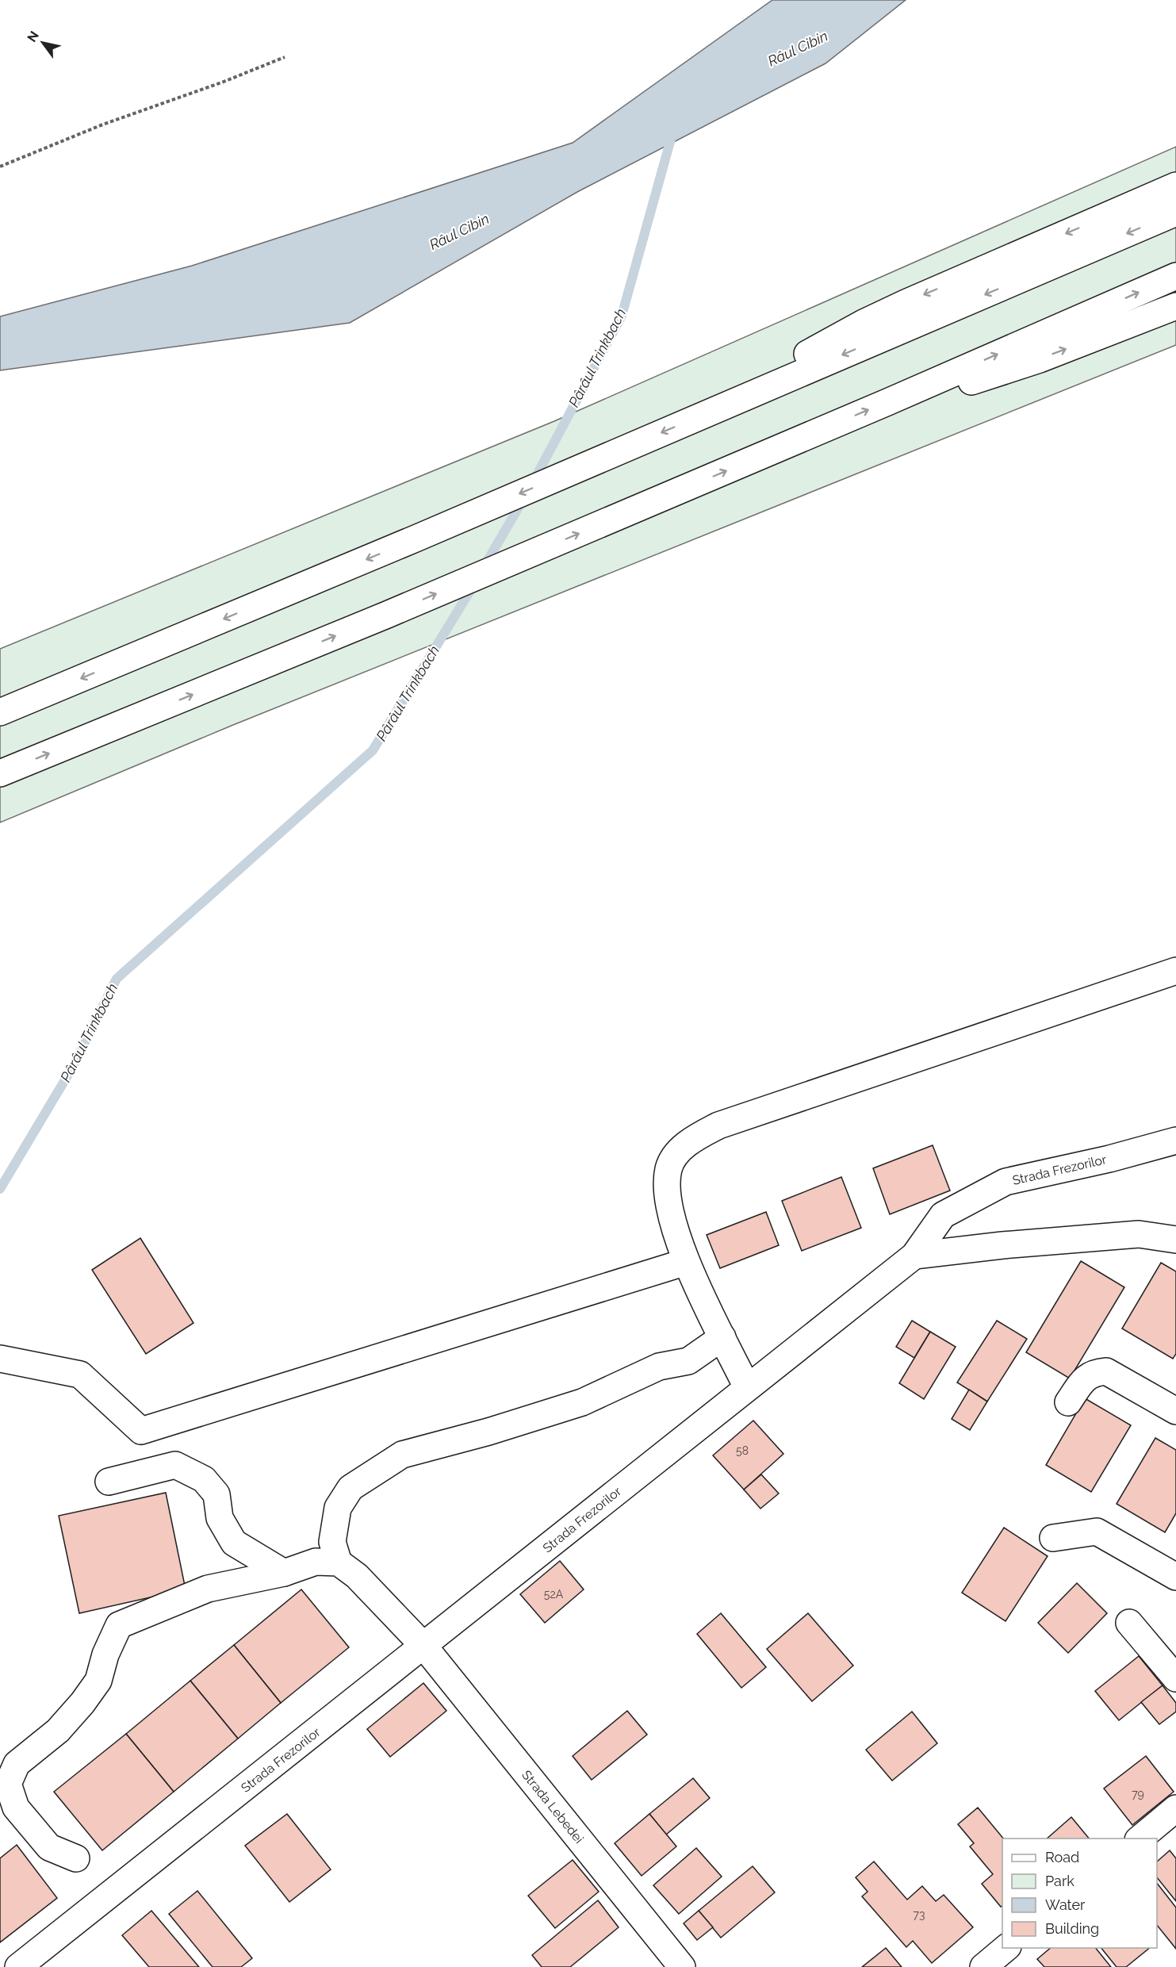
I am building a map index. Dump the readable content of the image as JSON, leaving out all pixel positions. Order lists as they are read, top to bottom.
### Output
{
  "streets": {
    "main road": ["Strada Frezorilor", "Strada Lebedei"]
  },
  "crossings": [
    ["Strada Frezorilor", "Strada Lebedei"]
  ],
  "water": ["Râul Cibin", "Pârâul Trinkbach"],
  "house_numbers": [
    "58",
    "52A",
    "79",
    "73"
  ],
  "legend": [
    "Road",
    "Park",
    "Water",
    "Building"
  ],
  "north": "top left"
}
